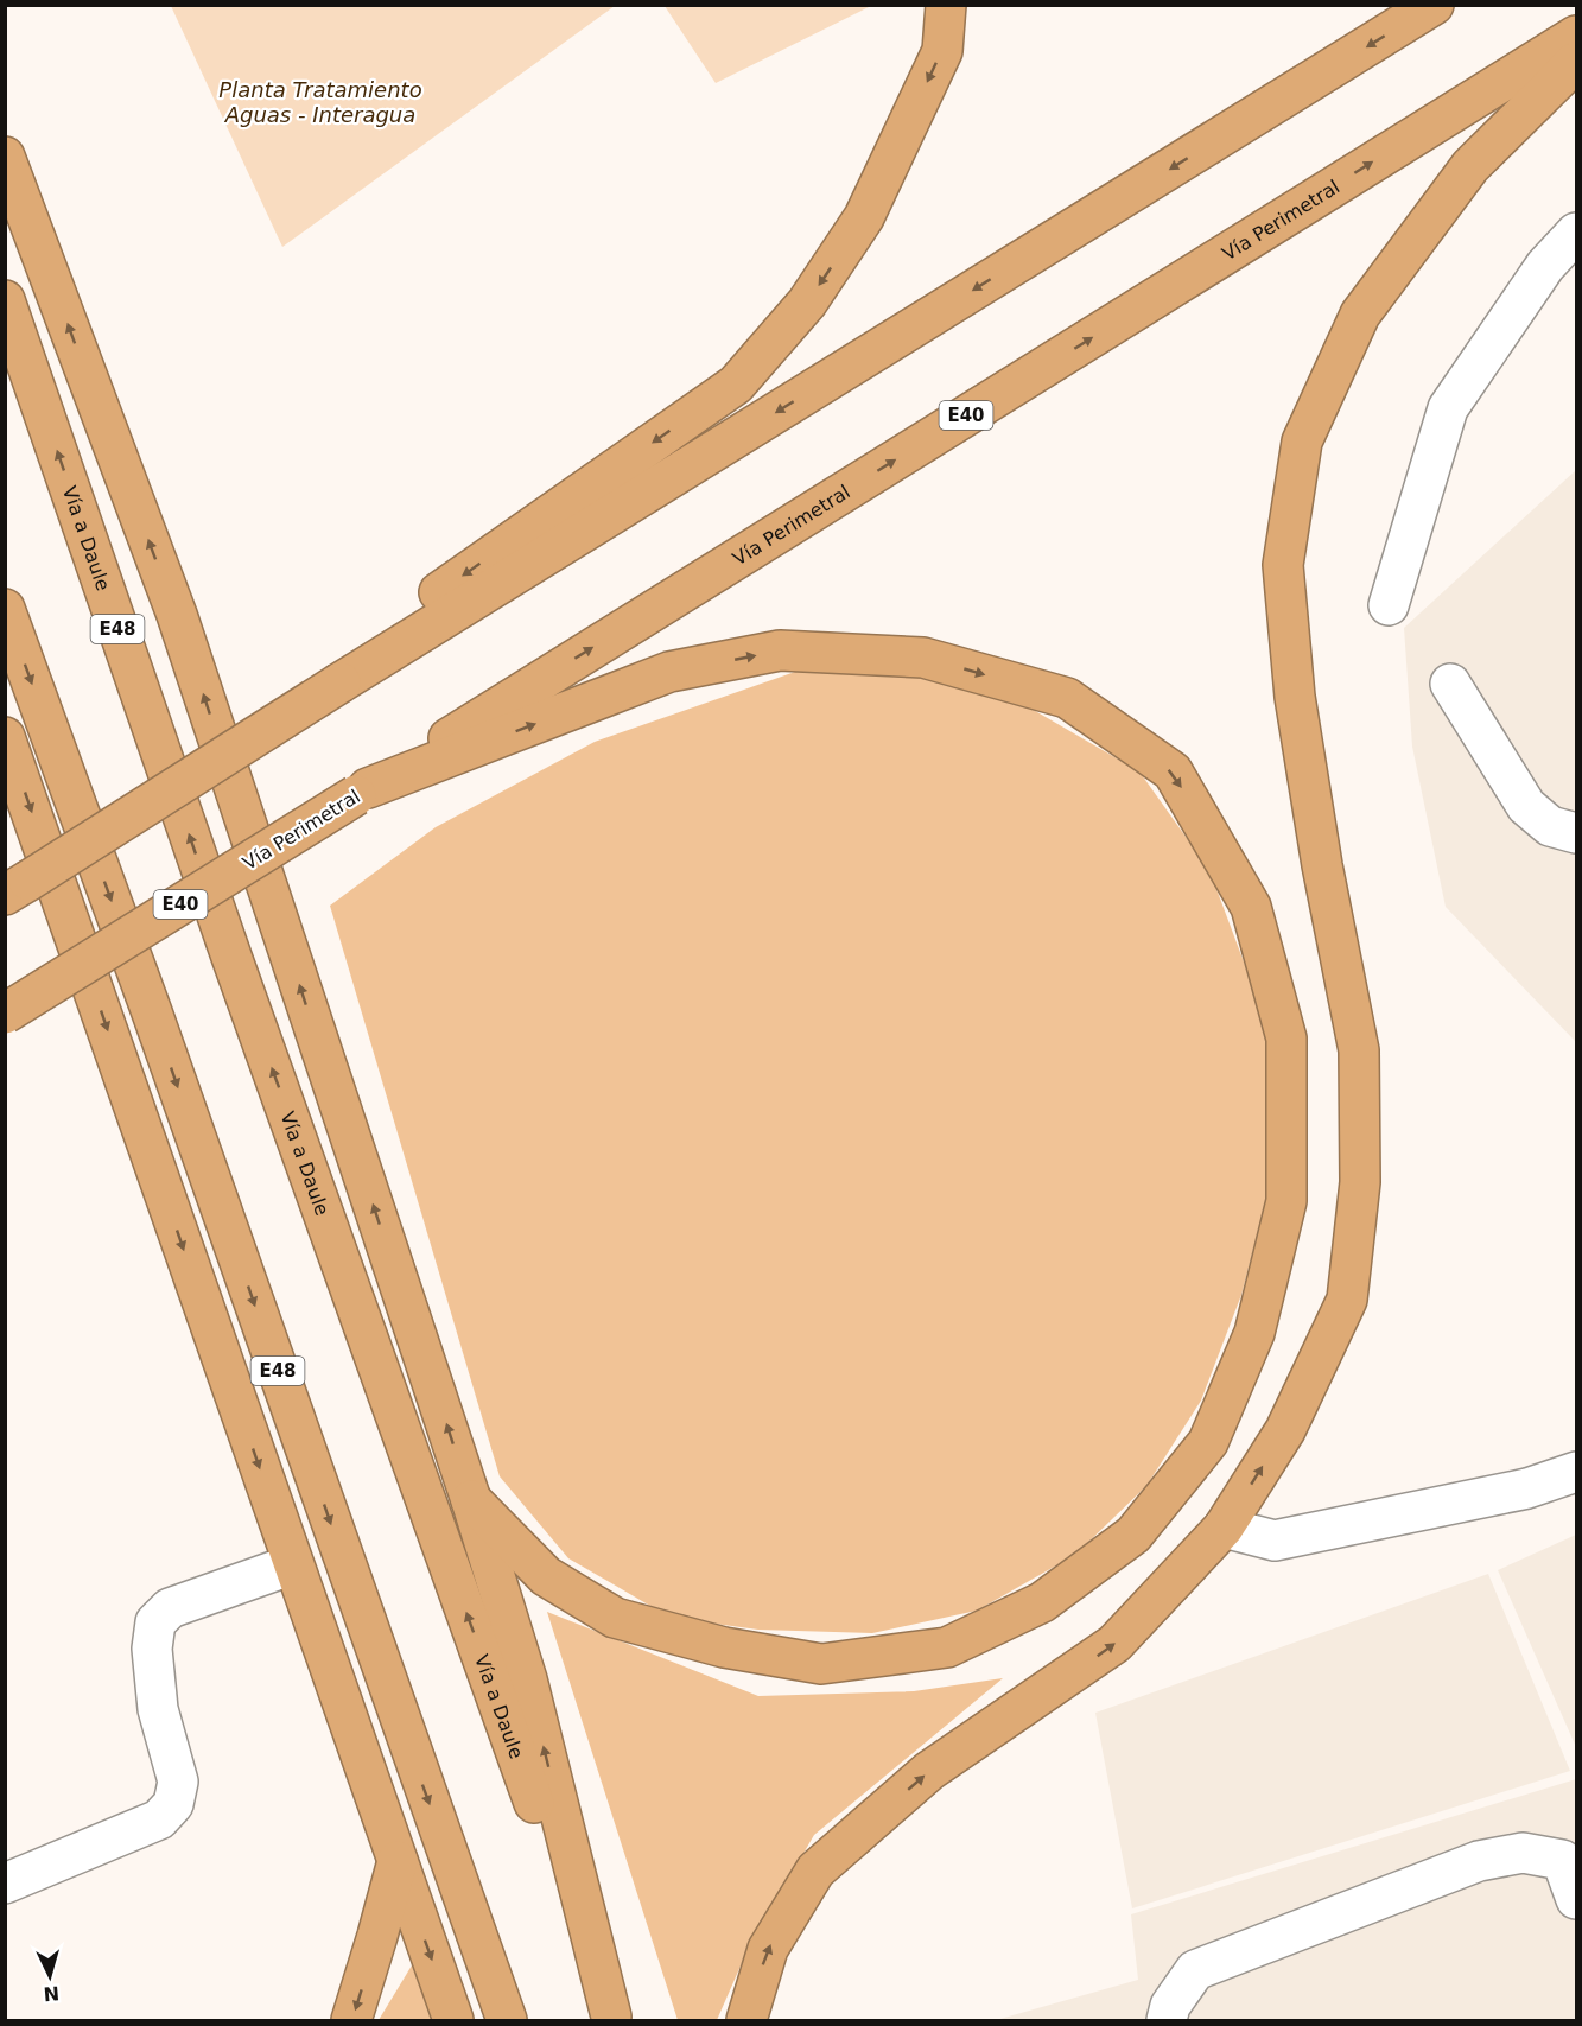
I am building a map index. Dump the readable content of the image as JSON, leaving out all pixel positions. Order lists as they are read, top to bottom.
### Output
{
  "streets": {
    "highway": [
      "Vía Perimetral",
      "E40",
      "Vía a Daule",
      "E48"
    ]
  },
  "water": ["Planta Tratamiento Aguas - Interagua"],
  "north": "bottom"
}
